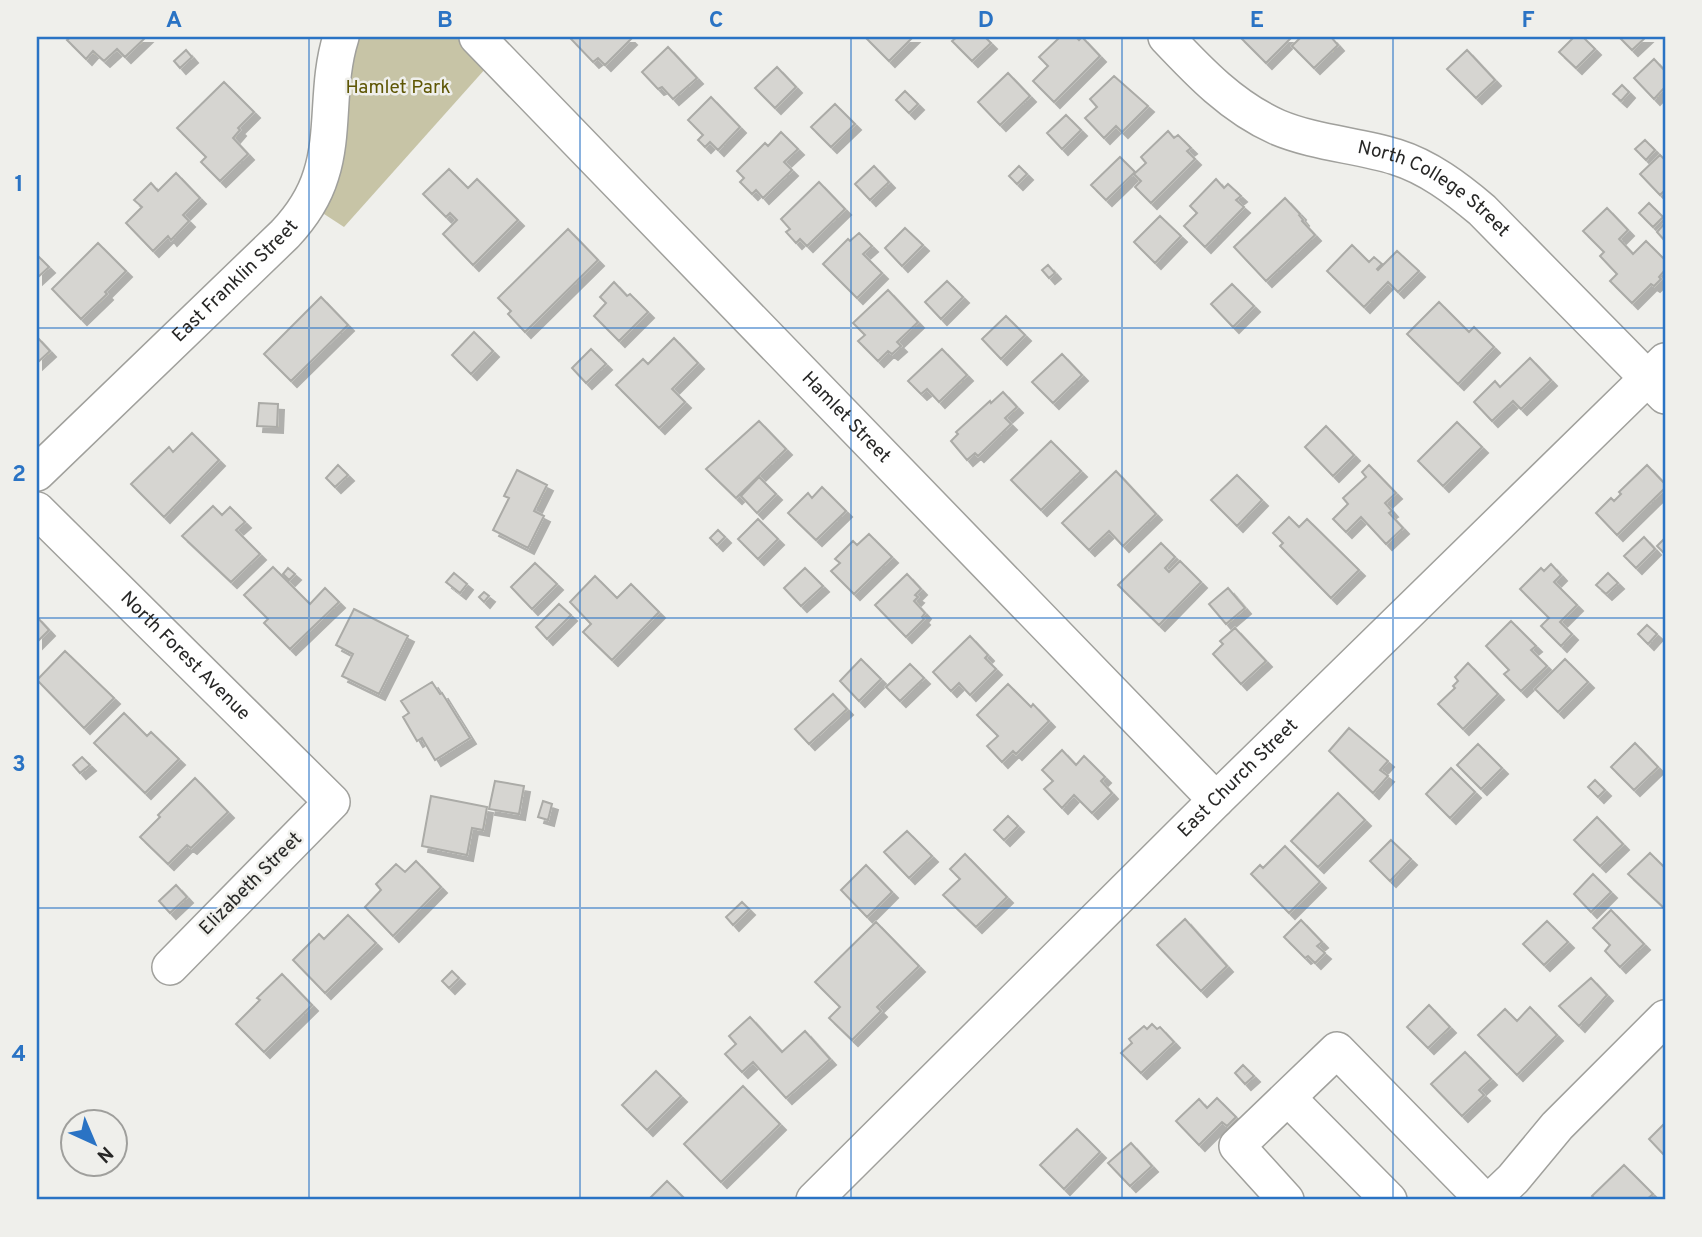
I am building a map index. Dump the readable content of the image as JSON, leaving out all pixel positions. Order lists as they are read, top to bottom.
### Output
{
  "streets": {
    "street": [
      "North College Street",
      "East Franklin Street",
      "Hamlet Street",
      "North Forest Avenue",
      "East Church Street",
      "Elizabeth Street"
    ]
  },
  "crossings": [
    ["North College Street", "East Church Street"],
    ["Hamlet Street", "East Church Street"],
    ["North Forest Avenue", "Elizabeth Street"]
  ],
  "parks": ["Hamlet Park"],
  "north": "bottom right",
  "grid": {
    "columns": [
      "A",
      "B",
      "C",
      "D",
      "E",
      "F"
    ],
    "rows": [
      "1",
      "2",
      "3",
      "4"
    ]
  }
}
